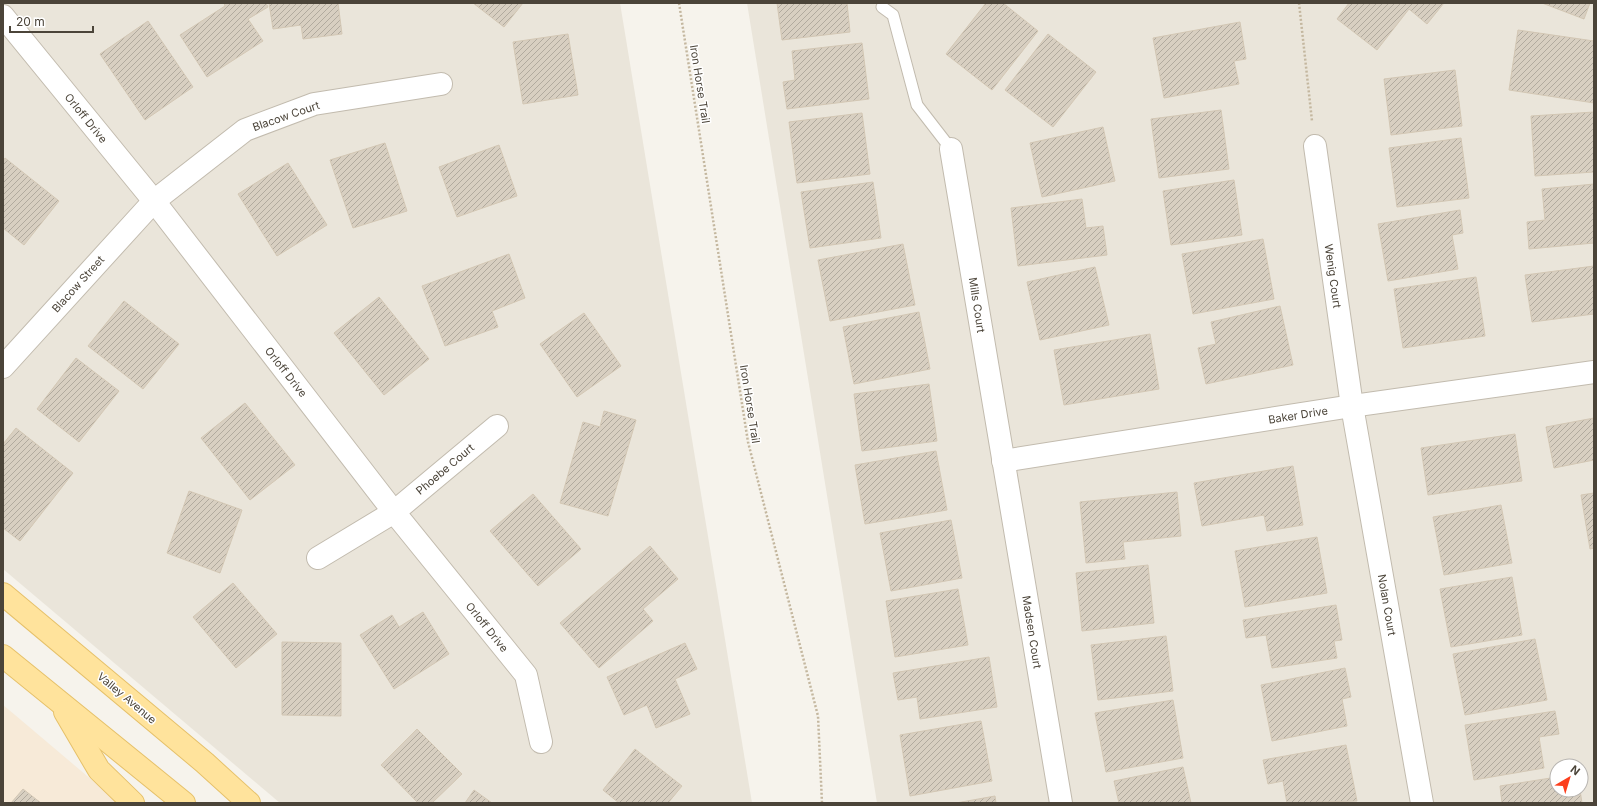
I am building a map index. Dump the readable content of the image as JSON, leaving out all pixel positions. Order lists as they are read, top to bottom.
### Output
{
  "streets": {
    "main road": ["Valley Avenue"],
    "street": [
      "Blacow Court",
      "Orloff Drive",
      "Wenig Court",
      "Blacow Street",
      "Mills Court",
      "Baker Drive",
      "Phoebe Court",
      "Nolan Court",
      "Madsen Court"
    ],
    "path": ["Iron Horse Trail"]
  },
  "crossings": [
    ["Blacow Court", "Orloff Drive"],
    ["Blacow Court", "Blacow Street"],
    ["Orloff Drive", "Blacow Street"],
    ["Orloff Drive", "Phoebe Court"],
    ["Wenig Court", "Baker Drive"],
    ["Wenig Court", "Nolan Court"],
    ["Mills Court", "Baker Drive"],
    ["Mills Court", "Madsen Court"],
    ["Baker Drive", "Nolan Court"],
    ["Baker Drive", "Madsen Court"]
  ],
  "scale_bar": "20 m",
  "north": "top right"
}
